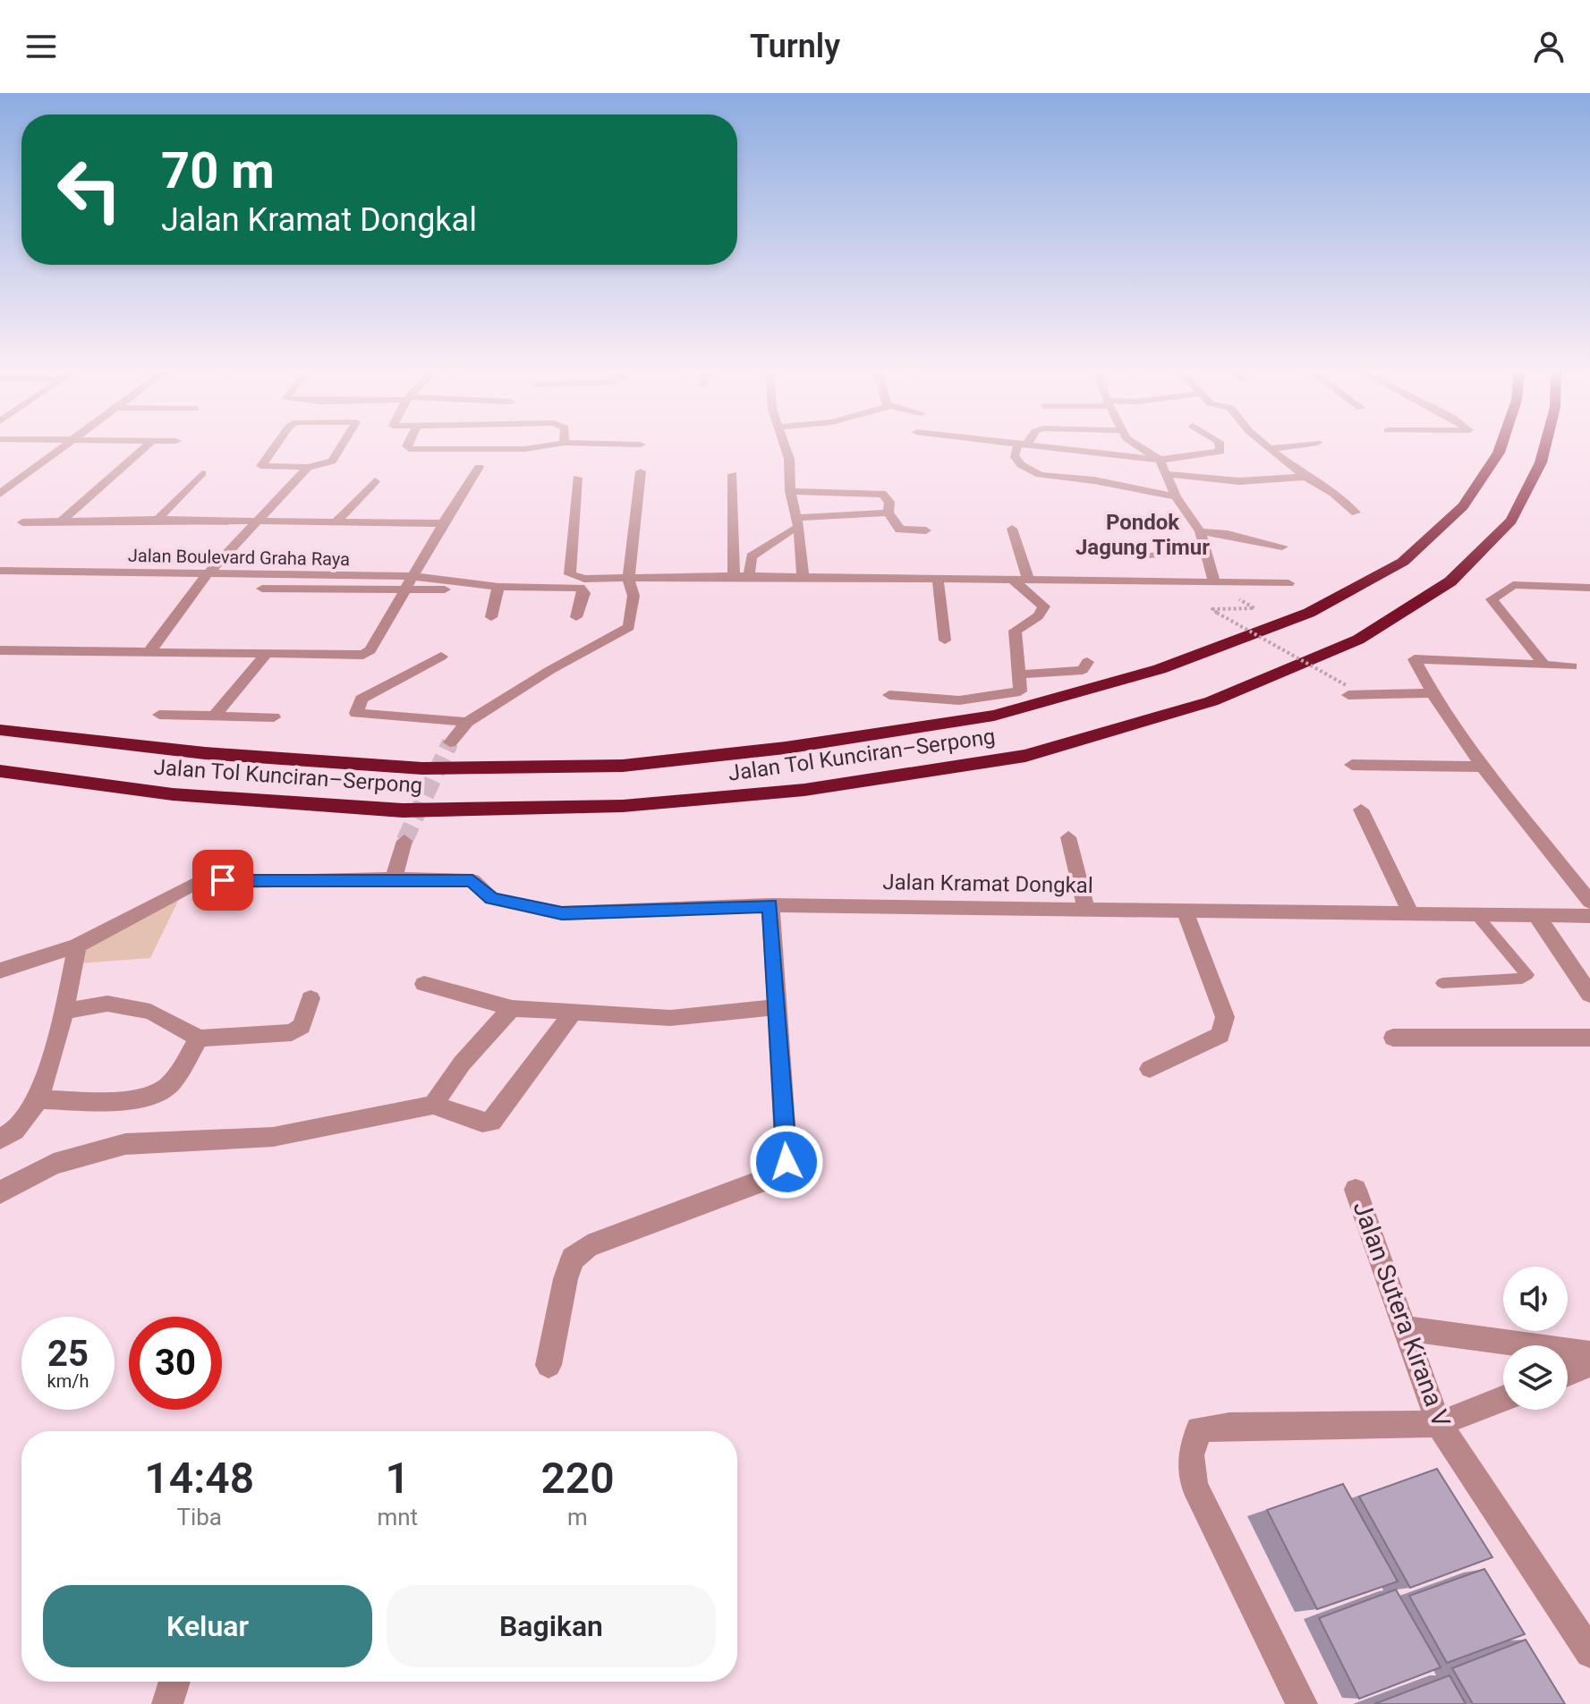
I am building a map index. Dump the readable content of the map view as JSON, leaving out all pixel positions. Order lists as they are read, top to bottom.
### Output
{
  "streets": {
    "highway": ["Jalan Tol Kunciran–Serpong"],
    "street": ["Jalan Boulevard Graha Raya", "Jalan Kramat Dongkal", "Jalan Sutera Kirana V"]
  },
  "districts": ["Pondok Jagung Timur"],
  "page": {
    "header": "Turnly",
    "turn": ["70 m", "Jalan Kramat Dongkal"],
    "speed": "25 km/h",
    "limit": "30",
    "eta": [
      "14:48",
      "Tiba",
      "1",
      "mnt",
      "220",
      "m"
    ],
    "buttons": ["Keluar", "Bagikan"]
  }
}
